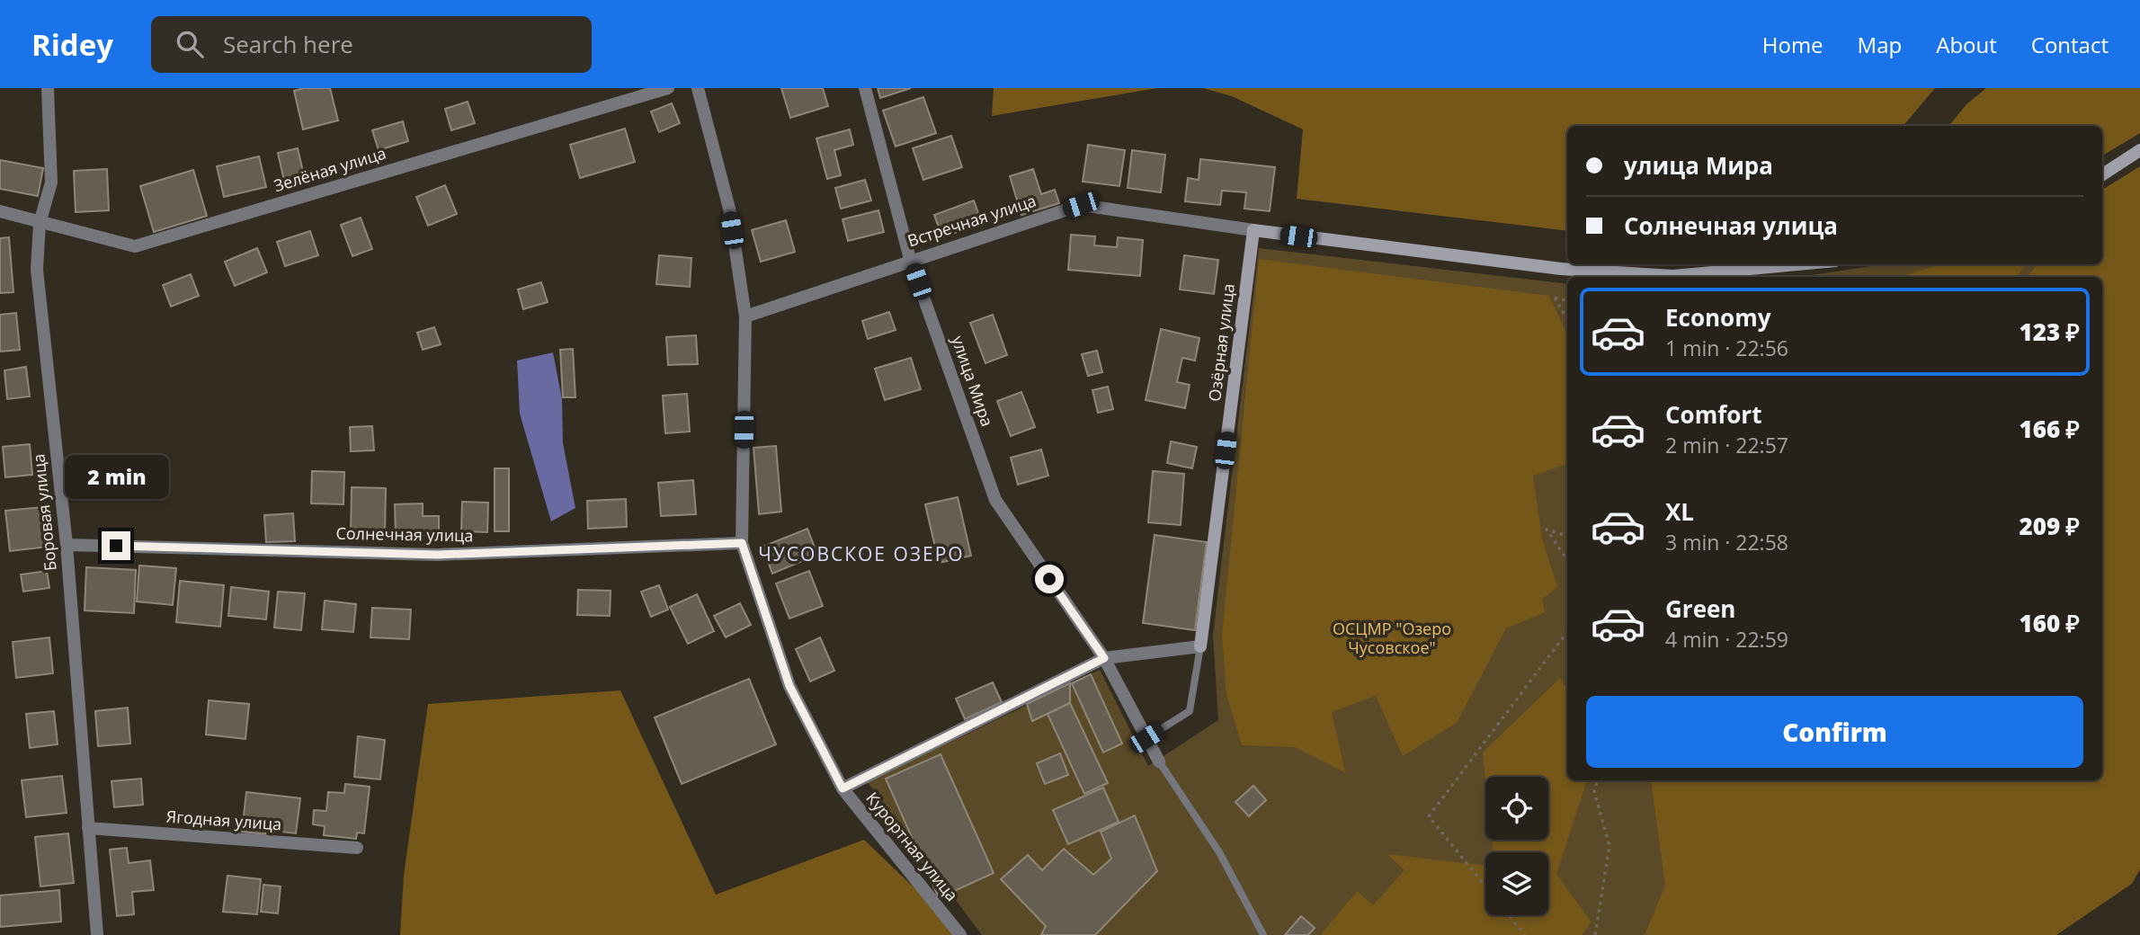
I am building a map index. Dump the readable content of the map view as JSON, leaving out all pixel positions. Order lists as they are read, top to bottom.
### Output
{
  "streets": {
    "street": [
      "Зелёная улица",
      "Встречная улица",
      "Озёрная улица",
      "улица Мира",
      "Боровая улица",
      "Солнечная улица",
      "Ягодная улица",
      "Курортная улица"
    ]
  },
  "crossings": [
    ["Зелёная улица", "Боровая улица"],
    ["Встречная улица", "Озёрная улица"],
    ["Встречная улица", "улица Мира"],
    ["Встречная улица", "Курортная улица"],
    ["Боровая улица", "Солнечная улица"],
    ["Боровая улица", "Ягодная улица"],
    ["Солнечная улица", "Курортная улица"]
  ],
  "districts": ["ЧУСОВСКОЕ ОЗЕРО"],
  "parks": ["ОСЦМР \"Озеро Чусовское\""],
  "page": {
    "header": "Ridey",
    "search": "Search here",
    "nav": [
      "Home",
      "Map",
      "About",
      "Contact"
    ],
    "banner": ["улица Мира", "Солнечная улица"],
    "list": [
      {
        "name": "Economy",
        "note": "1 min · 22:56",
        "value": "123 ₽"
      },
      {
        "name": "Comfort",
        "note": "2 min · 22:57",
        "value": "166 ₽"
      },
      {
        "name": "XL",
        "note": "3 min · 22:58",
        "value": "209 ₽"
      },
      {
        "name": "Green",
        "note": "4 min · 22:59",
        "value": "160 ₽"
      }
    ],
    "bubble": "2 min",
    "buttons": "Confirm"
  }
}
